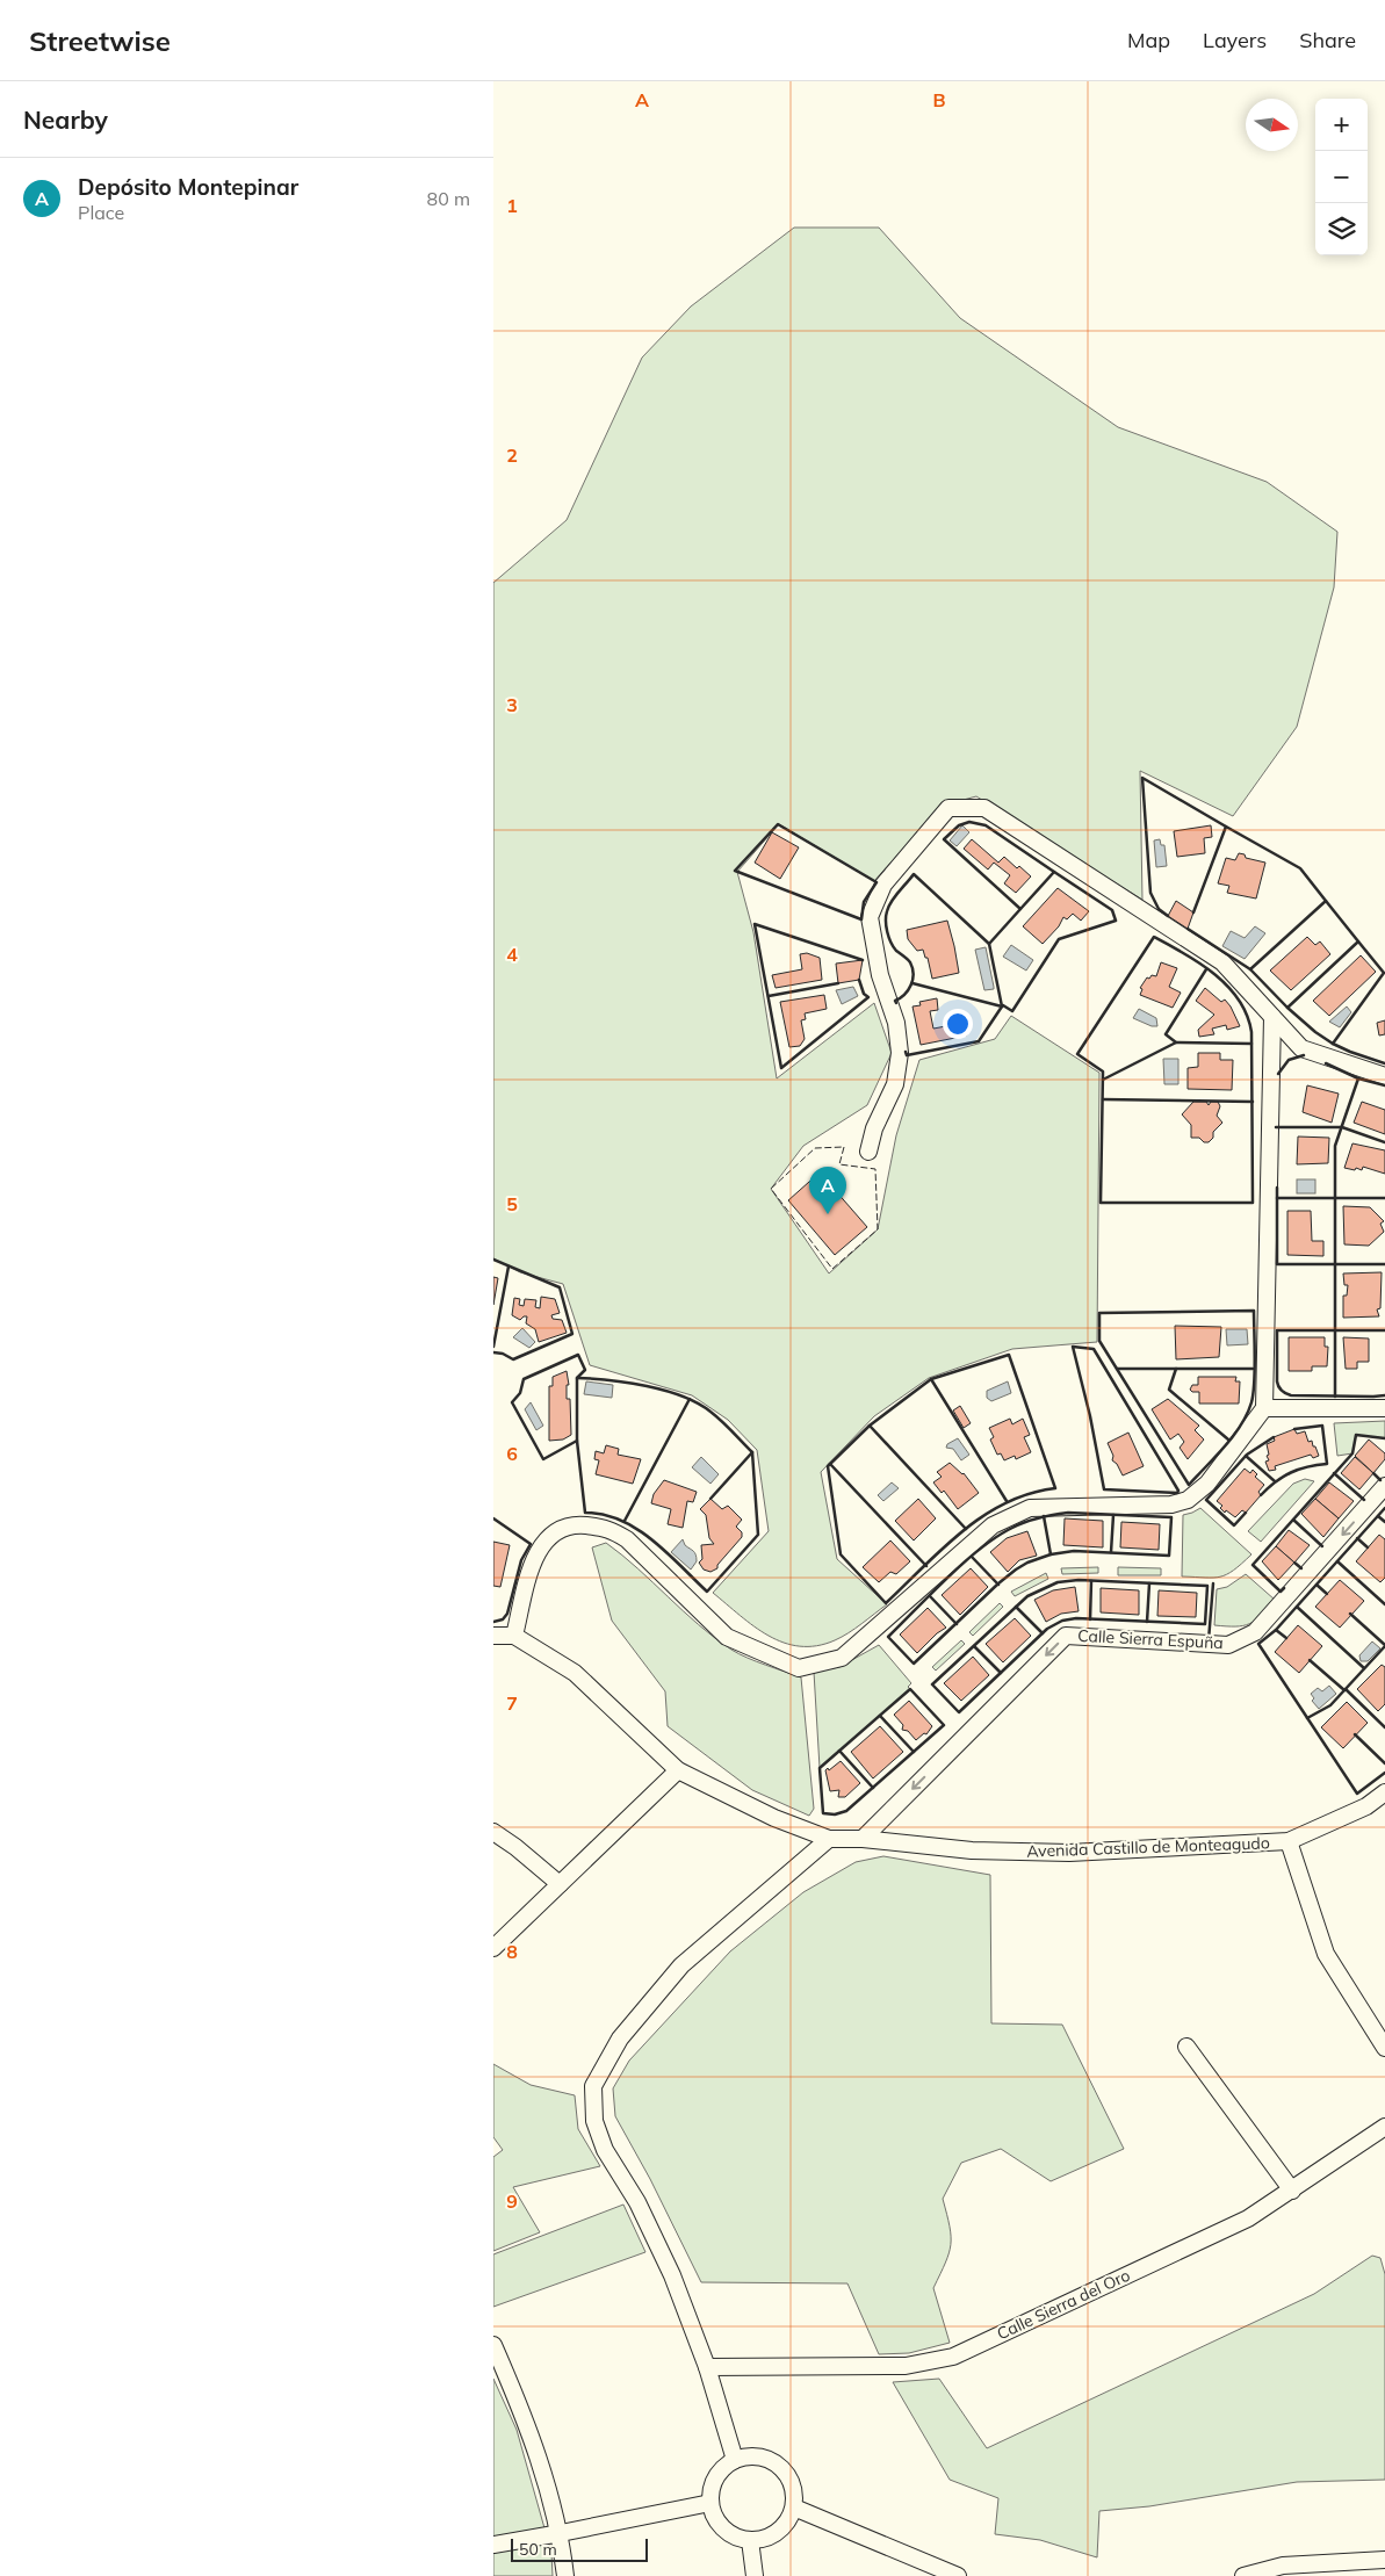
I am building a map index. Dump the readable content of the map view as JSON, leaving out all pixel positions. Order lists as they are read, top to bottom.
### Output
{
  "streets": {
    "street": ["Calle Sierra Espuña", "Avenida Castillo de Monteagudo", "Calle Sierra del Oro"]
  },
  "crossings": [
    ["Calle Sierra Espuña", "Avenida Castillo de Monteagudo"]
  ],
  "one_way": ["Calle Sierra Espuña"],
  "scale_bar": "50 m",
  "north": "right",
  "page": {
    "header": "Streetwise",
    "nav": ["Map", "Layers", "Share"],
    "heading": "Nearby",
    "map_buttons": ["+", "−"],
    "list": [
      {
        "mark": "A",
        "name": "Depósito Montepinar",
        "note": "Place",
        "value": "80 m"
      }
    ],
    "pins": "A",
    "scale": "50 m"
  },
  "grid": {
    "columns": ["A", "B"],
    "rows": [
      "1",
      "2",
      "3",
      "4",
      "5",
      "6",
      "7",
      "8",
      "9"
    ]
  }
}
